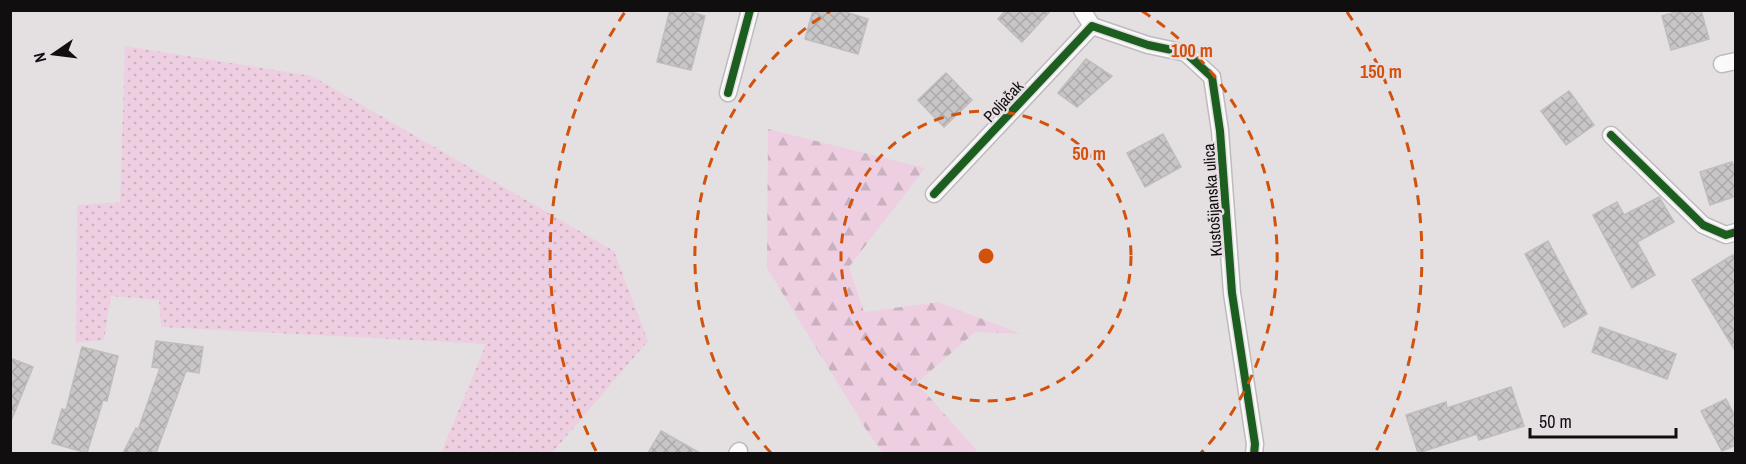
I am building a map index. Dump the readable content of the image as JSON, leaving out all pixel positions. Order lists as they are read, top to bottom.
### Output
{
  "streets": {
    "street": ["Poljačak", "Kustošijanska ulica"]
  },
  "crossings": [
    ["Poljačak", "Kustošijanska ulica"]
  ],
  "scale_bar": "50 m",
  "north": "left",
  "rings": ["100 m", "150 m", "50 m"]
}
